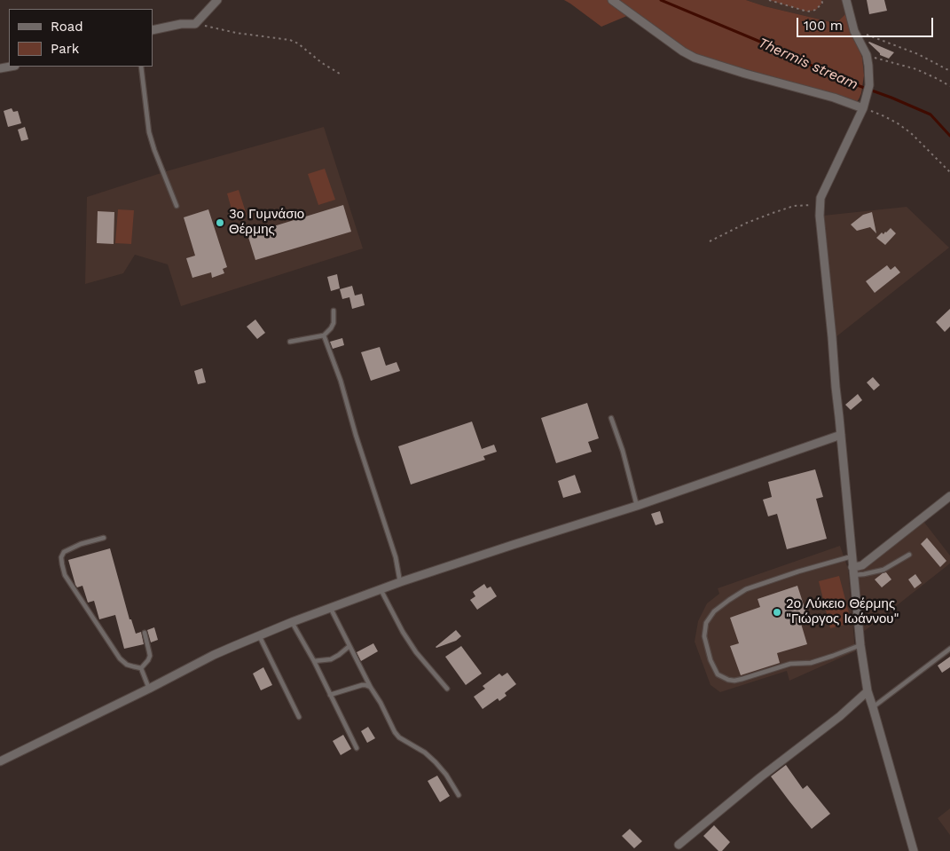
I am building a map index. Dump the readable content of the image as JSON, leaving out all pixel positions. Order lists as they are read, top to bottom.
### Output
{
  "water": ["Thermis stream"],
  "places": ["3ο Γυμνάσιο Θέρμης", "2ο Λύκειο Θέρμης \"Γιώργος Ιωάννου\""],
  "legend": ["Road", "Park"],
  "scale_bar": "100 m"
}
